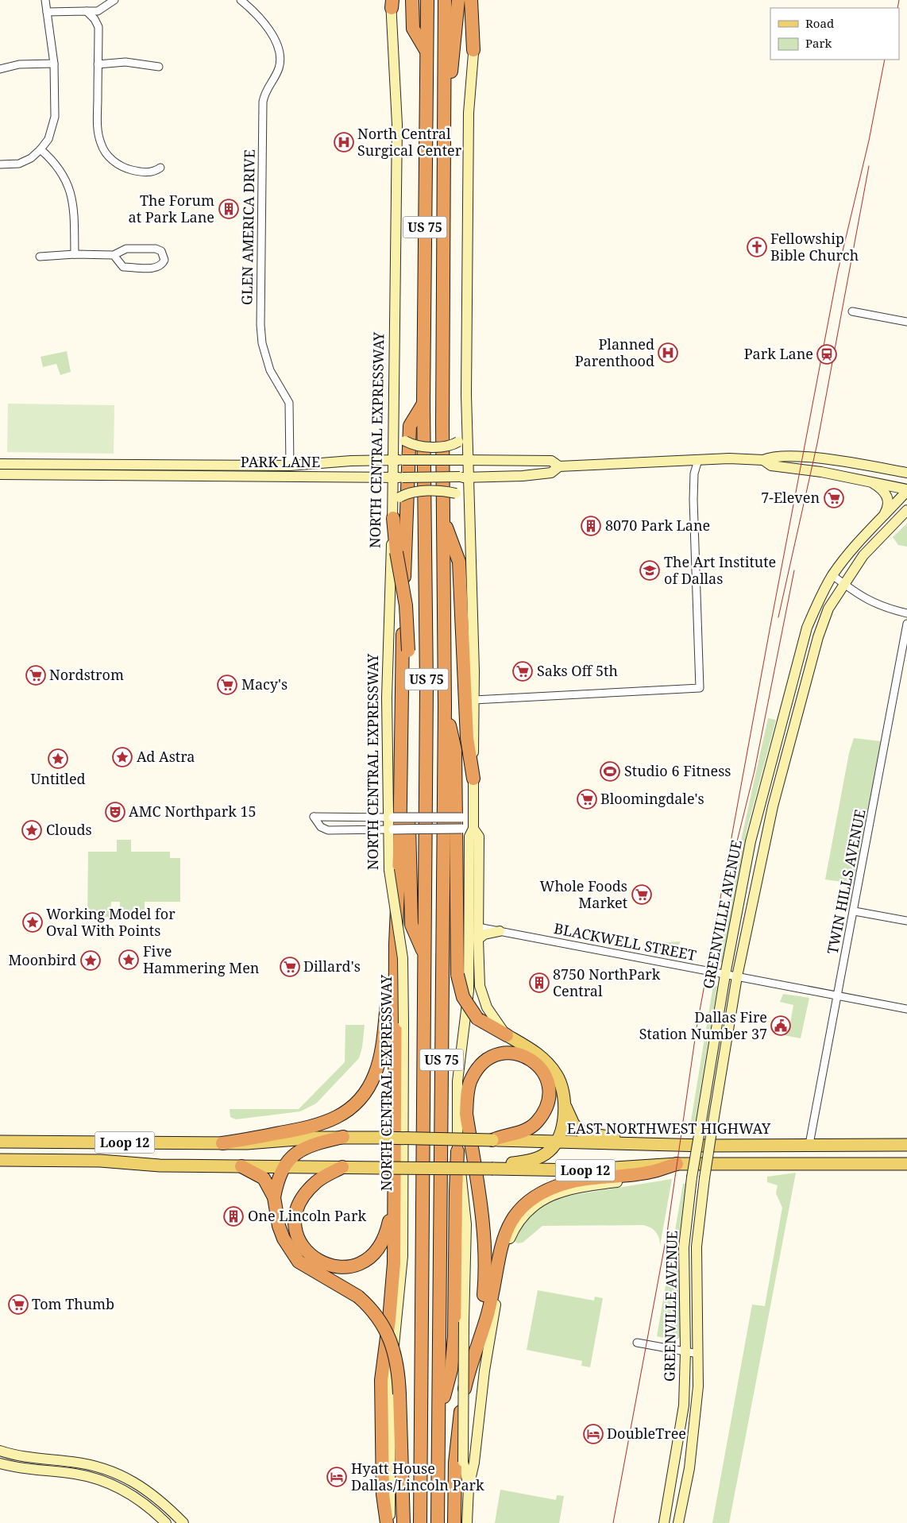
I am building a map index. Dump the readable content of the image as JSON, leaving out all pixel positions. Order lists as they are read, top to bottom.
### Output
{
  "streets": {
    "highway": ["US 75"],
    "main road": [
      "NORTH CENTRAL EXPRESSWAY",
      "PARK LANE",
      "GREENVILLE AVENUE",
      "EAST NORTHWEST HIGHWAY",
      "Loop 12"
    ],
    "street": ["GLEN AMERICA DRIVE", "TWIN HILLS AVENUE", "BLACKWELL STREET"]
  },
  "crossings": [
    ["GLEN AMERICA DRIVE", "PARK LANE"],
    ["NORTH CENTRAL EXPRESSWAY", "PARK LANE"],
    ["PARK LANE", "GREENVILLE AVENUE"],
    ["TWIN HILLS AVENUE", "BLACKWELL STREET"],
    ["TWIN HILLS AVENUE", "EAST NORTHWEST HIGHWAY"],
    ["GREENVILLE AVENUE", "BLACKWELL STREET"],
    ["EAST NORTHWEST HIGHWAY", "Loop 12"]
  ],
  "places": {
    "hospital": ["North Central Surgical Center", "Planned Parenthood"],
    "building": [
      "The Forum at Park Lane",
      "8070 Park Lane",
      "8750 NorthPark Central",
      "One Lincoln Park"
    ],
    "church": ["Fellowship Bible Church"],
    "station": ["Park Lane"],
    "supermarket": [
      "7-Eleven",
      "Saks Off 5th",
      "Nordstrom",
      "Macy's",
      "Bloomingdale's",
      "Whole Foods Market",
      "Dillard's",
      "Tom Thumb"
    ],
    "school or university": ["The Art Institute of Dallas"],
    "place": [
      "Ad Astra",
      "Untitled",
      "Clouds",
      "Working Model for Oval With Points",
      "Five Hammering Men",
      "Moonbird"
    ],
    "sports": ["Studio 6 Fitness"],
    "theatre": ["AMC Northpark 15"],
    "public building": ["Dallas Fire Station Number 37"],
    "hotel": ["DoubleTree", "Hyatt House Dallas/Lincoln Park"]
  },
  "legend": ["Road", "Park"]
}
